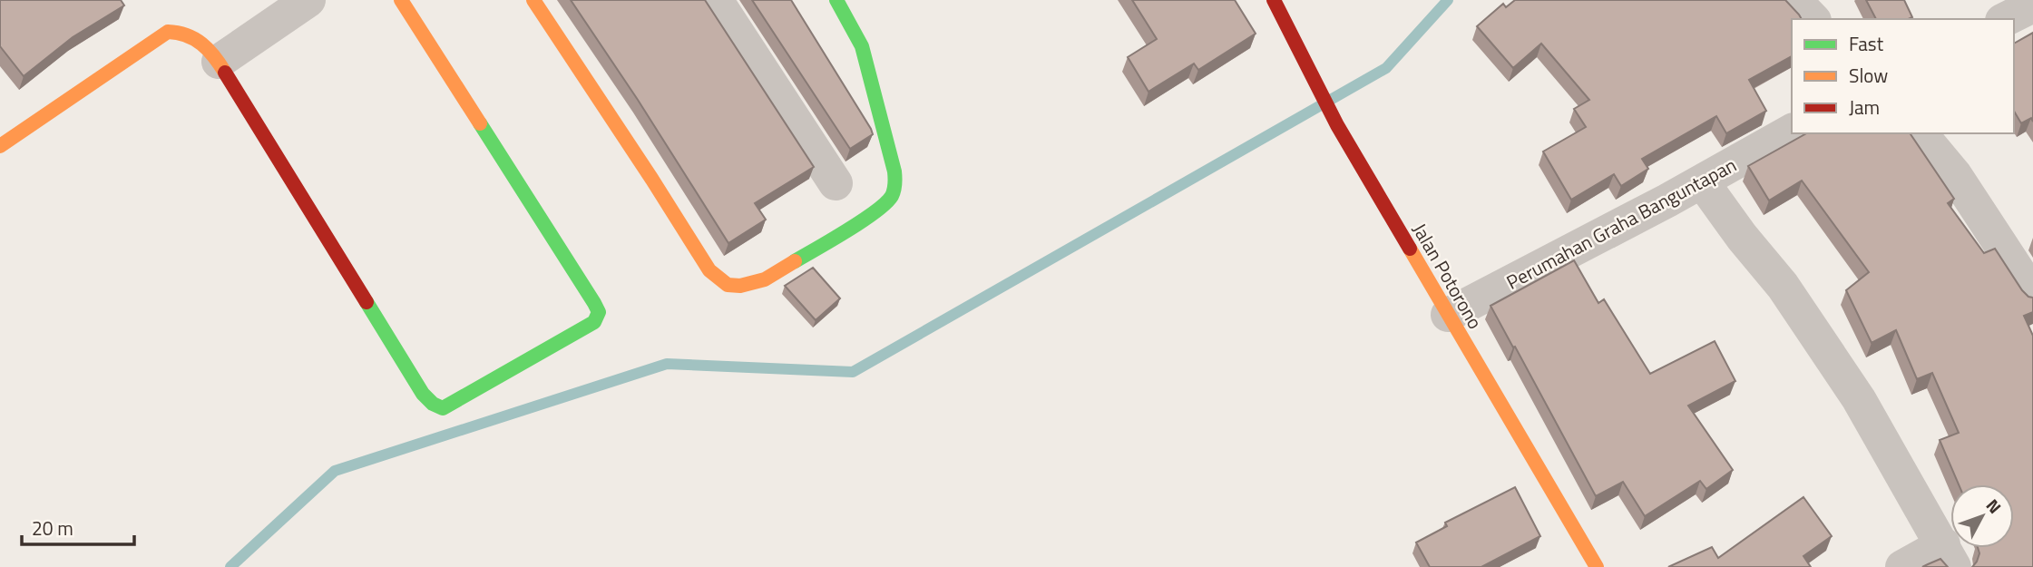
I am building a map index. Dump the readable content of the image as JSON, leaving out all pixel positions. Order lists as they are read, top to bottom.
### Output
{
  "streets": {
    "street": ["Perumahan Graha Banguntapan", "Jalan Potorono"]
  },
  "crossings": [
    ["Perumahan Graha Banguntapan", "Jalan Potorono"]
  ],
  "legend": ["Fast", "Slow", "Jam"],
  "scale_bar": "20 m",
  "north": "top right"
}
